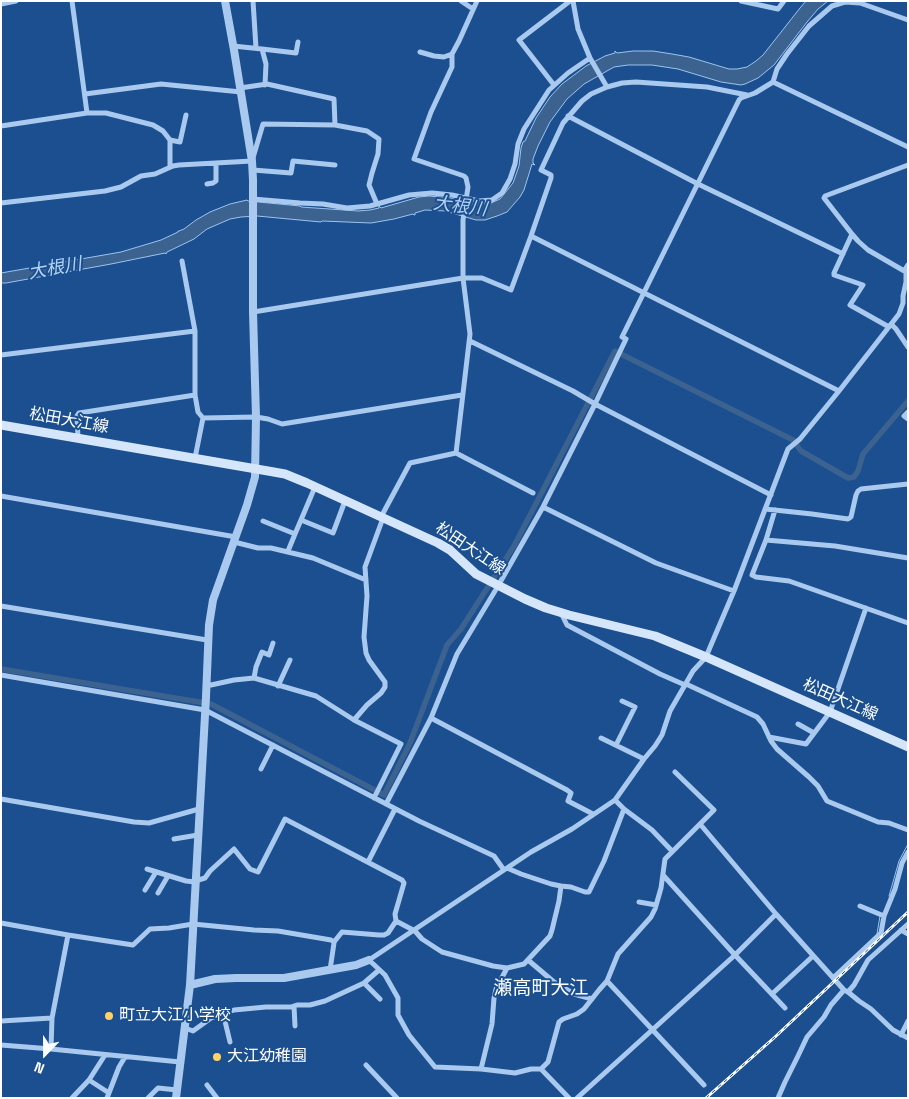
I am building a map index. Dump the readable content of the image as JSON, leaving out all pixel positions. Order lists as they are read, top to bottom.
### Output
{
  "streets": {
    "main road": ["松田大江線"]
  },
  "districts": ["瀬高町大江"],
  "water": ["大根川"],
  "places": ["町立大江小学校", "大江幼稚園"],
  "north": "bottom"
}
